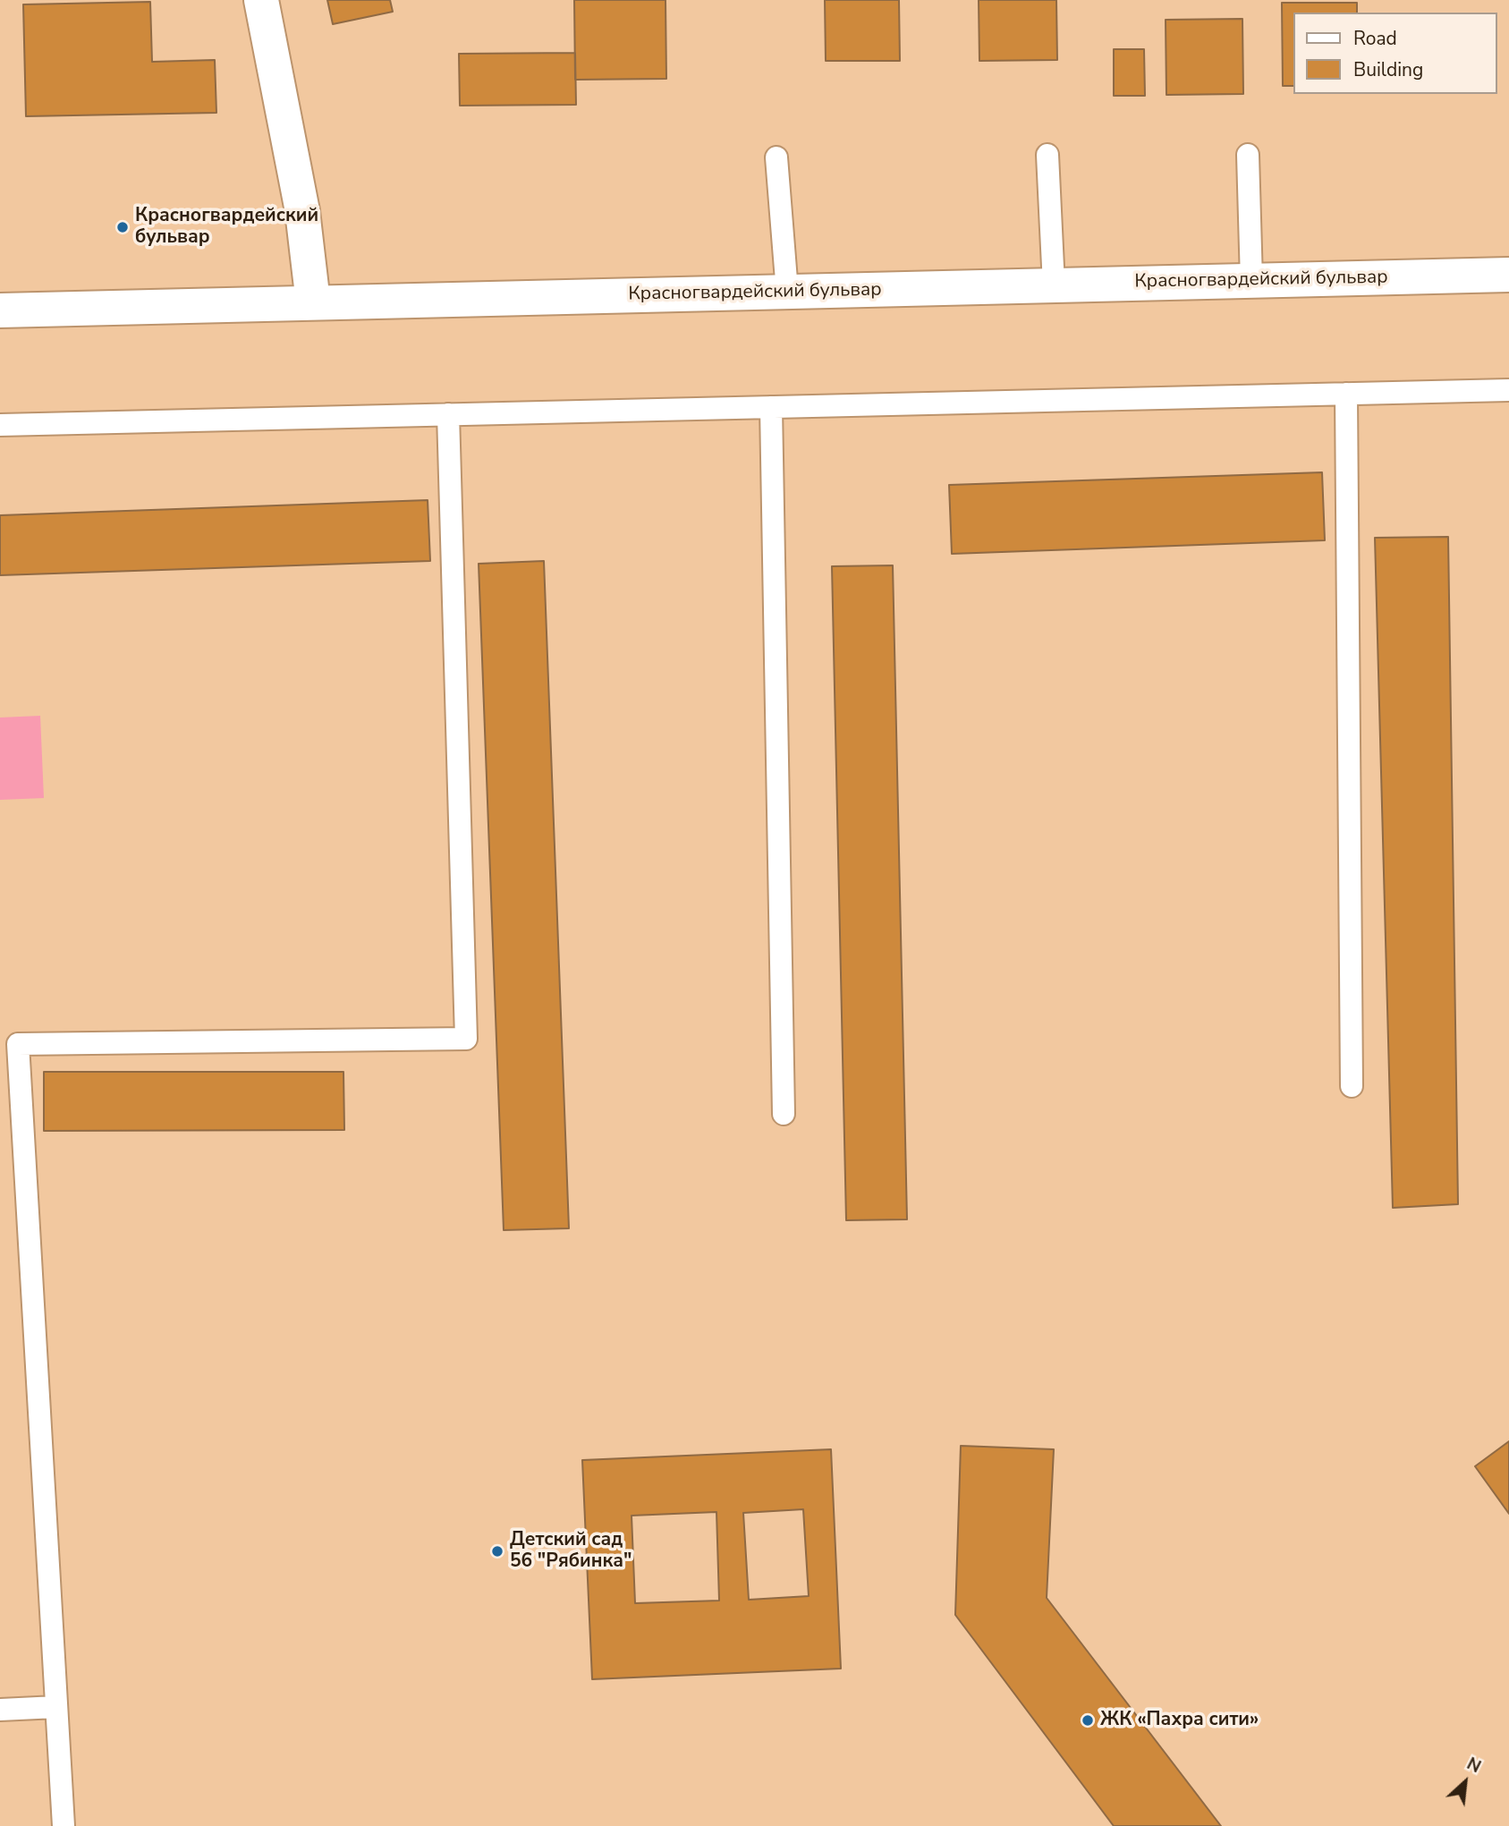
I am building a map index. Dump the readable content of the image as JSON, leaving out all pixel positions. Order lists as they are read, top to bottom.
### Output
{
  "streets": {
    "street": ["Красногвардейский бульвар"]
  },
  "places": ["Красногвардейский бульвар", "Детский сад 56 \"Рябинка\"", "ЖК «Пахра сити»"],
  "legend": ["Road", "Building"],
  "north": "top right"
}
